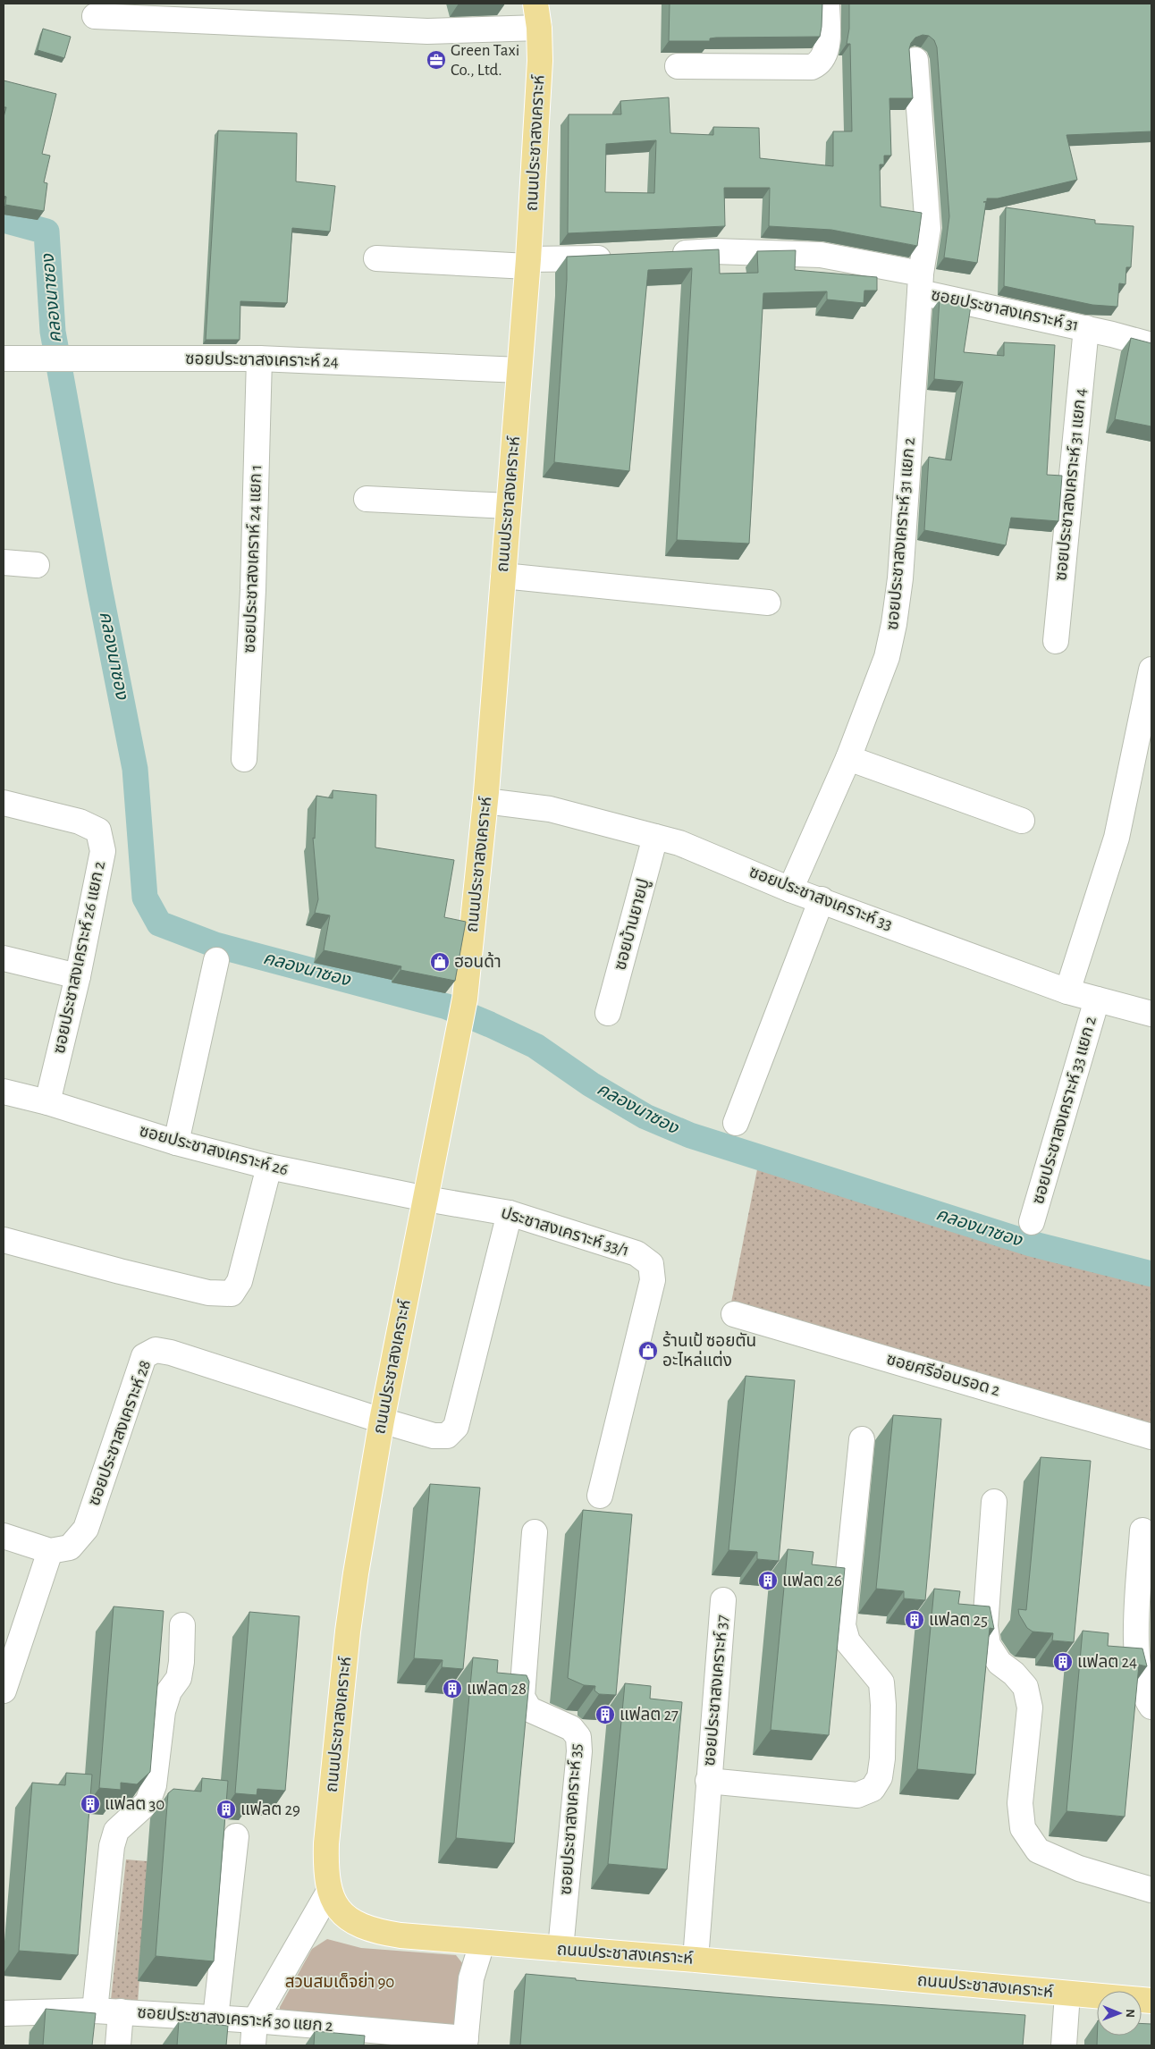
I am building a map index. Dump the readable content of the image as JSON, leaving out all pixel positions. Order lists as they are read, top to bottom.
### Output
{
  "streets": {
    "main road": ["ถนนประชาสงเคราะห์"],
    "street": [
      "ซอยประชาสงเคราะห์ 31",
      "ซอยประชาสงเคราะห์ 24",
      "ซอยประชาสงเคราะห์ 31 แยก 4",
      "ซอยประชาสงเคราะห์ 31 แยก 2",
      "ซอยประชาสงเคราห์ 24 แยก 1",
      "ซอยประชาสงเคราะห์ 33",
      "ซอยบ้านยายปู",
      "ซอยประชาสงเคราะห์ 26 แยก 2",
      "ซอยประชาสงเคราะห์ 33 แยก 2",
      "ซอยประชาสงเคราะห์ 26",
      "ประชาสงเคราะห์ 33/1",
      "ซอยศรีอ่อนรอด 2",
      "ซอยประชาสงเคราะห์ 28",
      "ซอยประชาสงเคราะห์ 37",
      "ซอยประชาสงเคราะห์ 35",
      "ซอยประชาสงเคราะห์ 30 แยก 2"
    ]
  },
  "crossings": [
    ["ถนนประชาสงเคราะห์", "ซอยประชาสงเคราะห์ 24"],
    ["ถนนประชาสงเคราะห์", "ซอยประชาสงเคราะห์ 33"],
    ["ถนนประชาสงเคราะห์", "ซอยประชาสงเคราะห์ 26"],
    ["ถนนประชาสงเคราะห์", "ประชาสงเคราะห์ 33/1"],
    ["ถนนประชาสงเคราะห์", "ซอยประชาสงเคราะห์ 28"],
    ["ถนนประชาสงเคราะห์", "ซอยประชาสงเคราะห์ 37"],
    ["ถนนประชาสงเคราะห์", "ซอยประชาสงเคราะห์ 35"],
    ["ซอยประชาสงเคราะห์ 31", "ซอยประชาสงเคราะห์ 31 แยก 4"],
    ["ซอยประชาสงเคราะห์ 31", "ซอยประชาสงเคราะห์ 31 แยก 2"],
    ["ซอยประชาสงเคราะห์ 24", "ซอยประชาสงเคราห์ 24 แยก 1"],
    ["ซอยประชาสงเคราะห์ 31 แยก 2", "ซอยประชาสงเคราะห์ 33"],
    ["ซอยประชาสงเคราะห์ 33", "ซอยบ้านยายปู"],
    ["ซอยประชาสงเคราะห์ 33", "ซอยประชาสงเคราะห์ 33 แยก 2"],
    ["ซอยประชาสงเคราะห์ 26 แยก 2", "ซอยประชาสงเคราะห์ 26"],
    ["ซอยประชาสงเคราะห์ 26", "ประชาสงเคราะห์ 33/1"],
    ["ประชาสงเคราะห์ 33/1", "ซอยประชาสงเคราะห์ 28"]
  ],
  "water": ["คลองนาซอง"],
  "parks": ["สวนสมเด็จย่า 90"],
  "places": {
    "office": ["Green Taxi Co., Ltd."],
    "shop": ["ฮอนด้า", "ร้านเป้ ซอยตัน อะไหล่แต่ง"],
    "building": [
      "แฟลต 26",
      "แฟลต 25",
      "แฟลต 24",
      "แฟลต 28",
      "แฟลต 27",
      "แฟลต 30",
      "แฟลต 29"
    ]
  },
  "north": "right"
}
